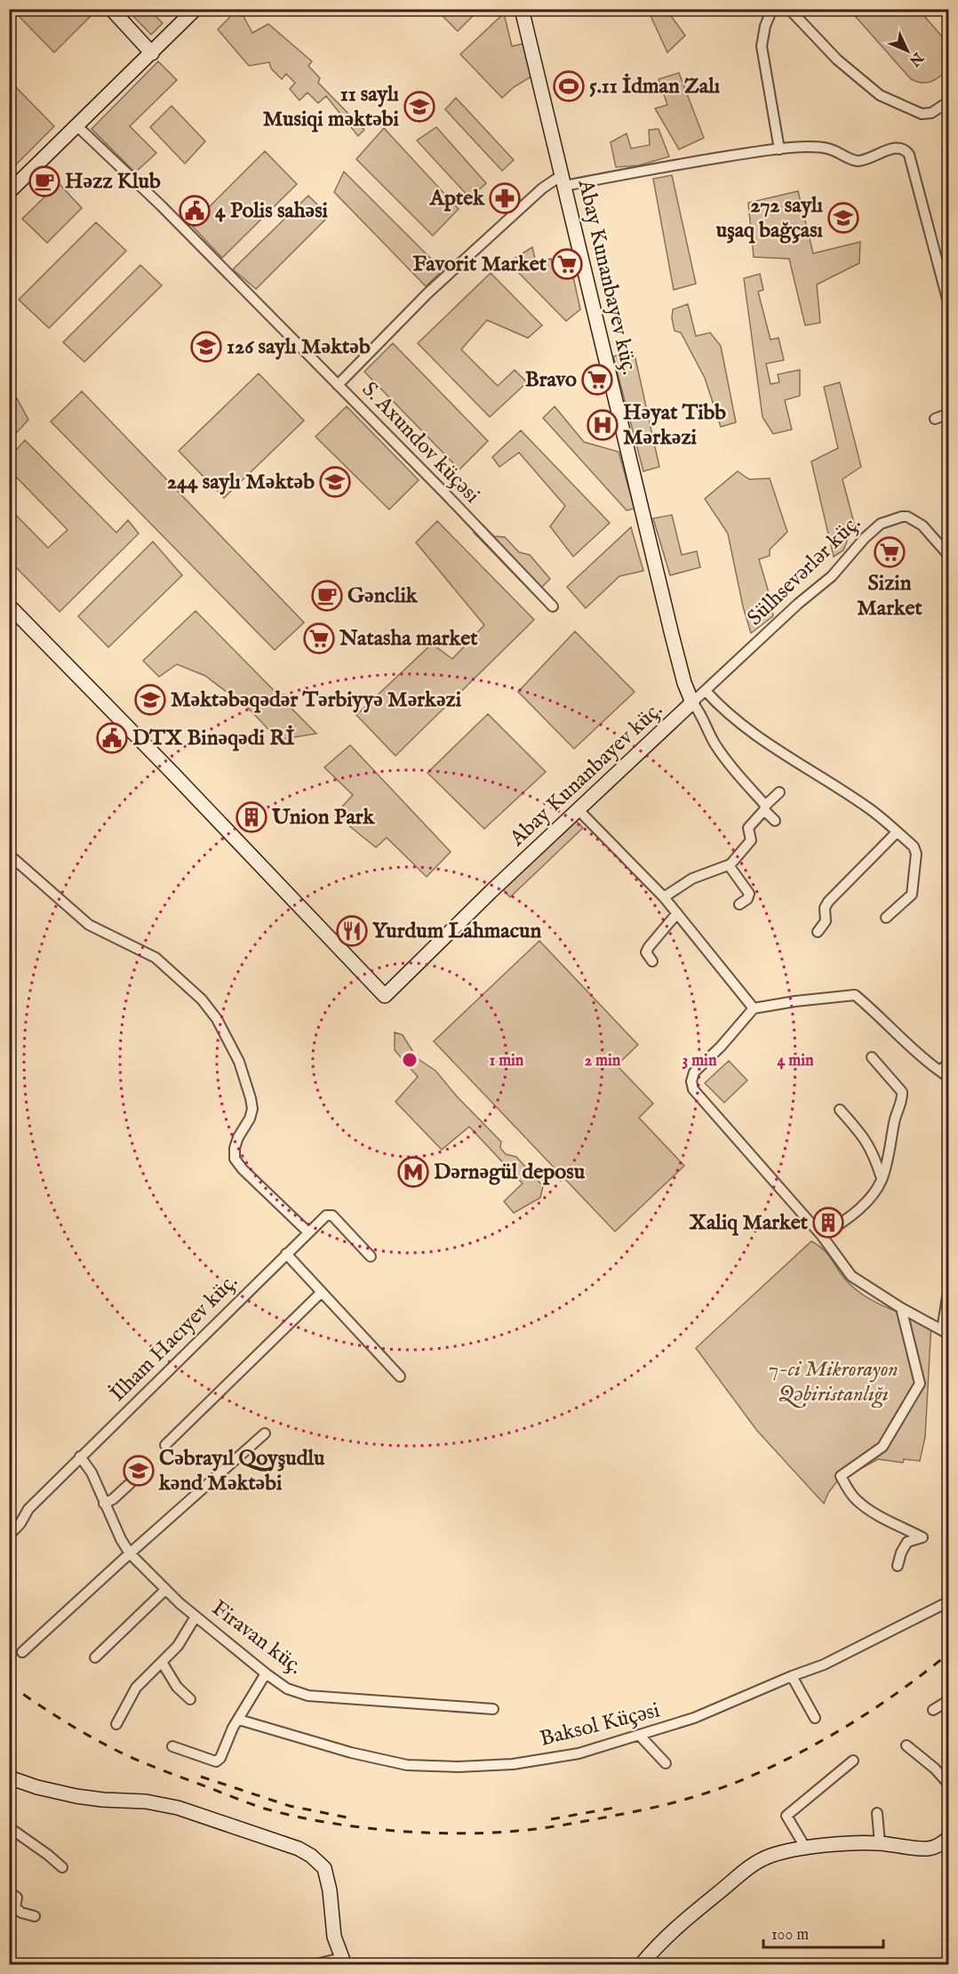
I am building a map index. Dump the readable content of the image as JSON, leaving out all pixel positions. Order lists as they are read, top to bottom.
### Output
{
  "streets": {
    "street": [
      "Abay Kunanbayev küç.",
      "S. Axundov küçəsi",
      "Sülhsevərlər küç.",
      "İlham Hacıyev küç.",
      "Firavan küç.",
      "Baksol Küçəsi"
    ]
  },
  "crossings": [
    ["Abay Kunanbayev küç.", "Sülhsevərlər küç."],
    ["İlham Hacıyev küç.", "Firavan küç."]
  ],
  "parks": ["7-ci Mikrorayon Qəbiristanlığı"],
  "places": {
    "sports": ["5.11 İdman Zalı"],
    "school or university": [
      "11 saylı Musiqi məktəbi",
      "272 saylı uşaq bağçası",
      "126 saylı Məktəb",
      "244 saylı Məktəb",
      "Məktəbəqədər Tərbiyyə Mərkəzi",
      "Cəbrayıl Qoyşudlu kənd Məktəbi"
    ],
    "cafe": ["Həzz Klub", "Gənclik"],
    "pharmacy": ["Aptek"],
    "public building": ["4 Polis sahəsi", "DTX Binəqədi Rİ"],
    "supermarket": [
      "Favorit Market",
      "Bravo",
      "Sizin Market",
      "Natasha market"
    ],
    "hospital": ["Həyat Tibb Mərkəzi"],
    "building": ["Union Park", "Xaliq Market"],
    "restaurant": ["Yurdum Lahmacun"],
    "metro station": ["Dərnəgül deposu"]
  },
  "scale_bar": "100 m",
  "north": "bottom right",
  "rings": [
    "1 min",
    "2 min",
    "3 min",
    "4 min"
  ]
}
